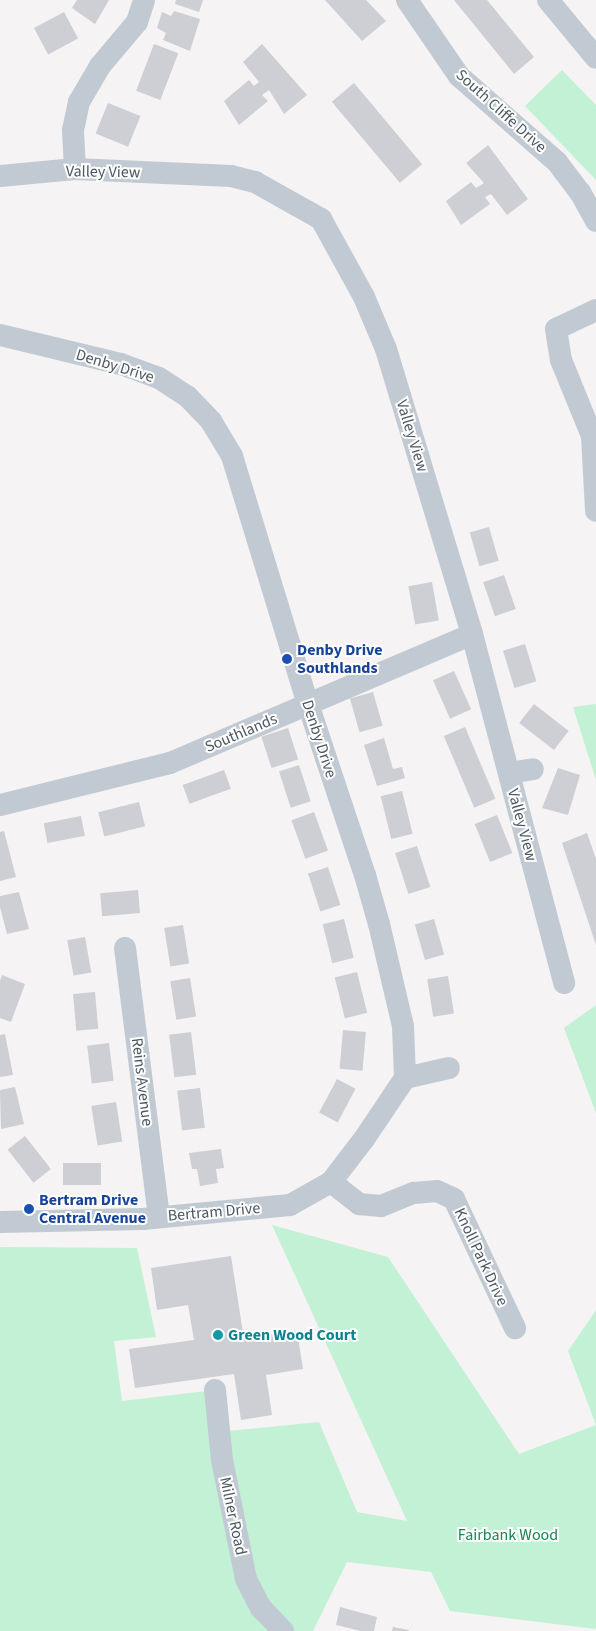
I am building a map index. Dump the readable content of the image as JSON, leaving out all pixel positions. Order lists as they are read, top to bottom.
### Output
{
  "streets": {
    "street": [
      "South Cliffe Drive",
      "Valley View",
      "Denby Drive",
      "Southlands",
      "Reins Avenue",
      "Bertram Drive",
      "Knoll Park Drive",
      "Milner Road"
    ]
  },
  "crossings": [
    ["Valley View", "Southlands"],
    ["Denby Drive", "Southlands"],
    ["Reins Avenue", "Bertram Drive"],
    ["Bertram Drive", "Knoll Park Drive"]
  ],
  "parks": ["Fairbank Wood"],
  "places": ["Denby Drive Southlands", "Bertram Drive Central Avenue", "Green Wood Court"]
}
